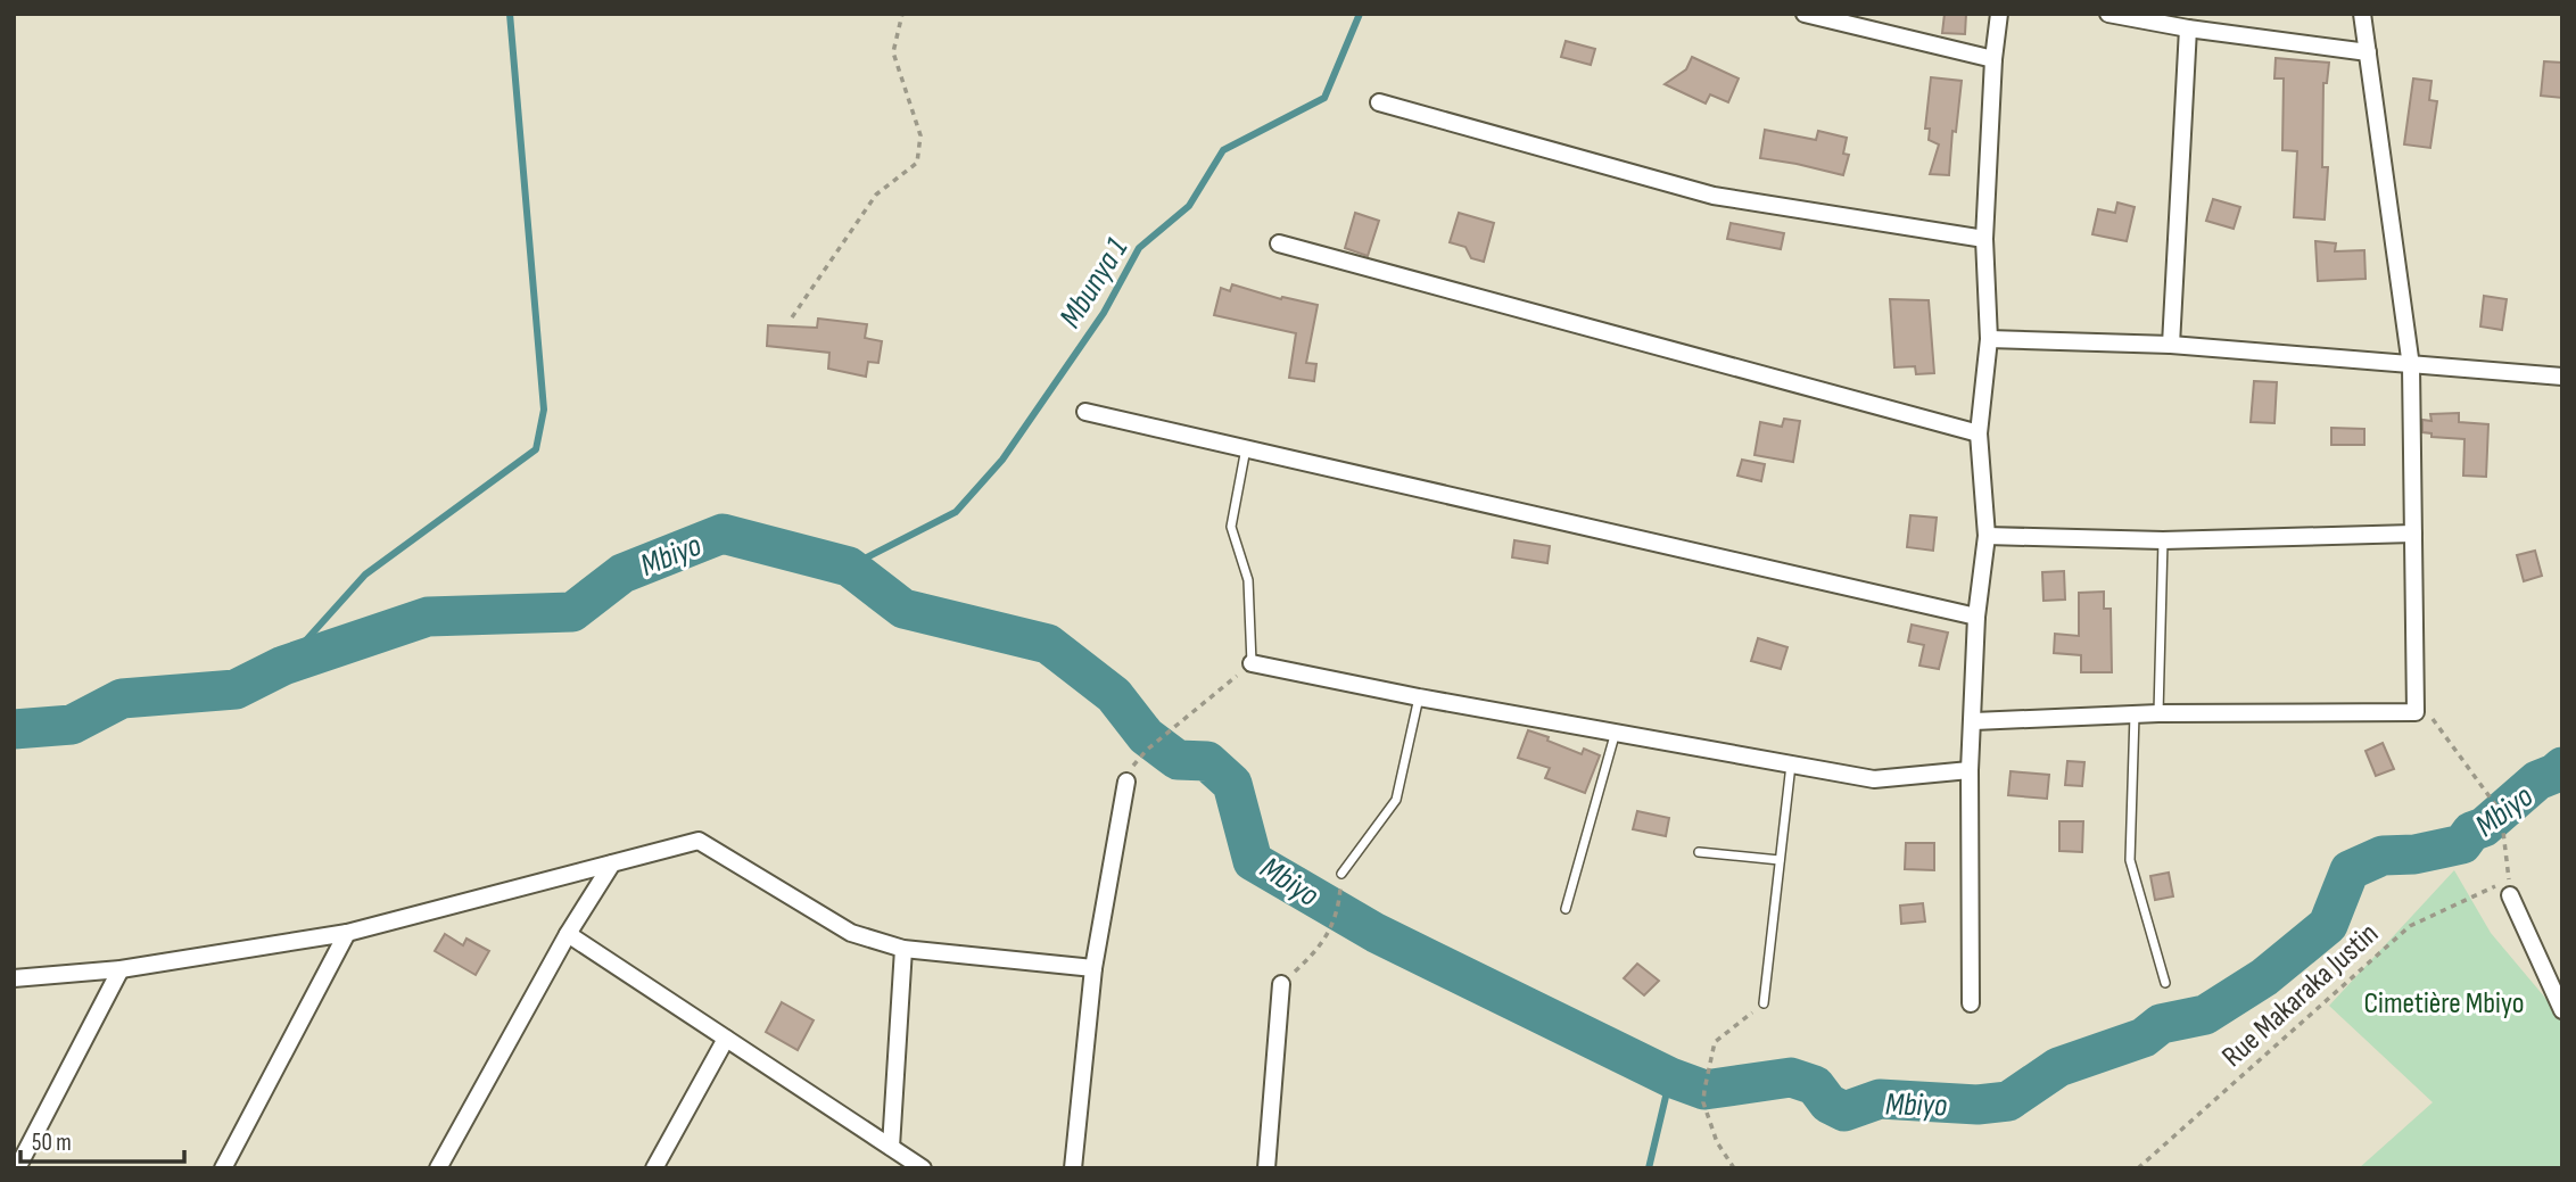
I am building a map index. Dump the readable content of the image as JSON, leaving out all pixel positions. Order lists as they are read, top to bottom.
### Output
{
  "streets": {
    "path": ["Rue Makaraka Justin"]
  },
  "water": ["Mbunya 1", "Mbiyo"],
  "parks": ["Cimetière Mbiyo"],
  "scale_bar": "50 m"
}
